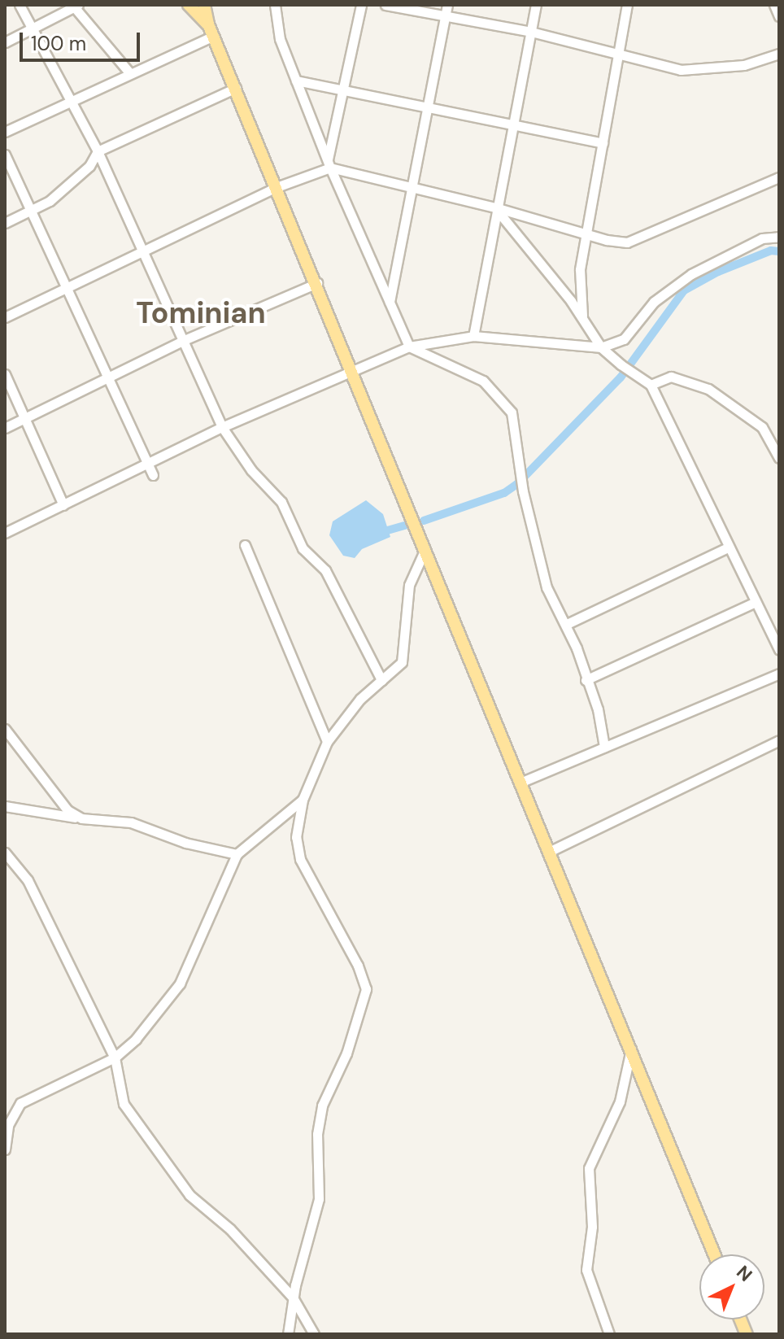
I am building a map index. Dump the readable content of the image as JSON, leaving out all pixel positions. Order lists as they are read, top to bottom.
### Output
{
  "districts": ["Tominian"],
  "scale_bar": "100 m",
  "north": "top right"
}
